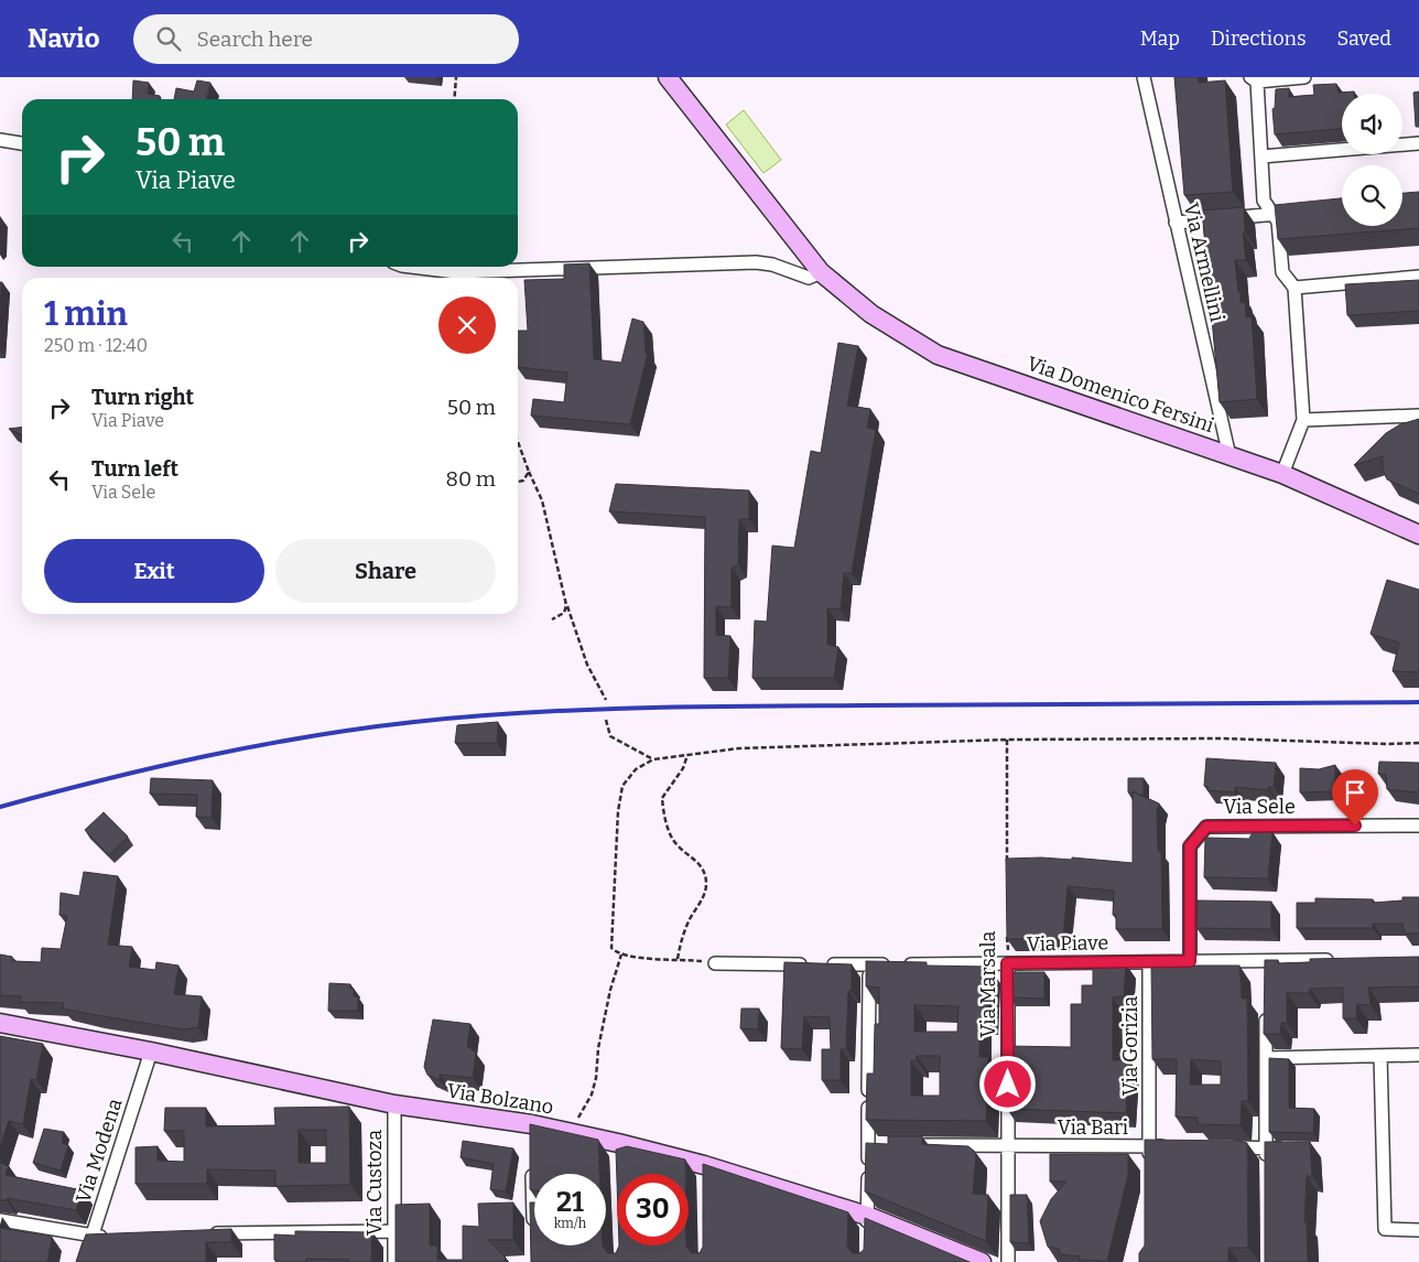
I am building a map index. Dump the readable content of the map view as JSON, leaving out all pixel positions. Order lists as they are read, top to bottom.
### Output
{
  "streets": {
    "street": [
      "Via Armellini",
      "Via Domenico Fersini",
      "Via Sele",
      "Via Piave",
      "Via Marsala",
      "Via Gorizia",
      "Via Bolzano",
      "Via Bari",
      "Via Modena",
      "Via Custoza"
    ]
  },
  "crossings": [
    ["Via Armellini", "Via Domenico Fersini"],
    ["Via Sele", "Via Piave"],
    ["Via Piave", "Via Marsala"],
    ["Via Piave", "Via Gorizia"],
    ["Via Marsala", "Via Bari"],
    ["Via Gorizia", "Via Bari"],
    ["Via Bolzano", "Via Modena"],
    ["Via Bolzano", "Via Custoza"]
  ],
  "page": {
    "header": "Navio",
    "search": "Search here",
    "nav": ["Map", "Directions", "Saved"],
    "turn": ["50 m", "Via Piave"],
    "heading": ["1 min", "250 m · 12:40"],
    "list": [
      {
        "name": "Turn right",
        "note": "Via Piave",
        "value": "50 m"
      },
      {
        "name": "Turn left",
        "note": "Via Sele",
        "value": "80 m"
      }
    ],
    "buttons": ["Exit", "Share"],
    "speed": "21 km/h",
    "limit": "30"
  }
}
